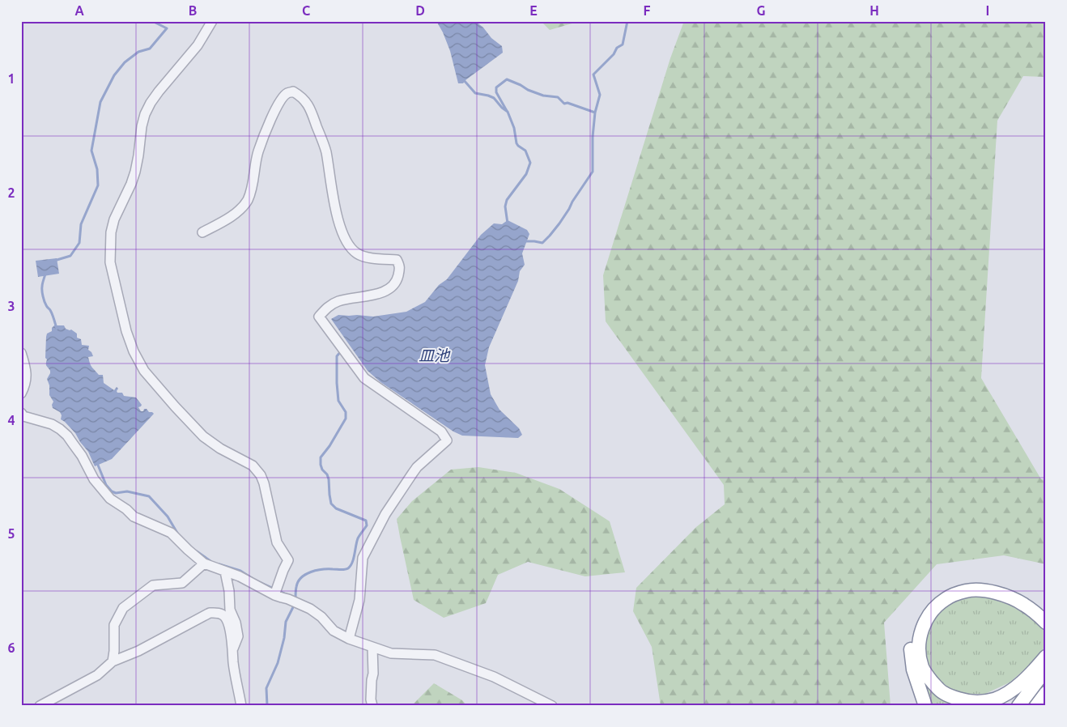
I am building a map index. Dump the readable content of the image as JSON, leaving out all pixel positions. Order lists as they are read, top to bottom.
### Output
{
  "water": ["皿池"],
  "grid": {
    "columns": [
      "A",
      "B",
      "C",
      "D",
      "E",
      "F",
      "G",
      "H",
      "I"
    ],
    "rows": [
      "1",
      "2",
      "3",
      "4",
      "5",
      "6"
    ]
  }
}
